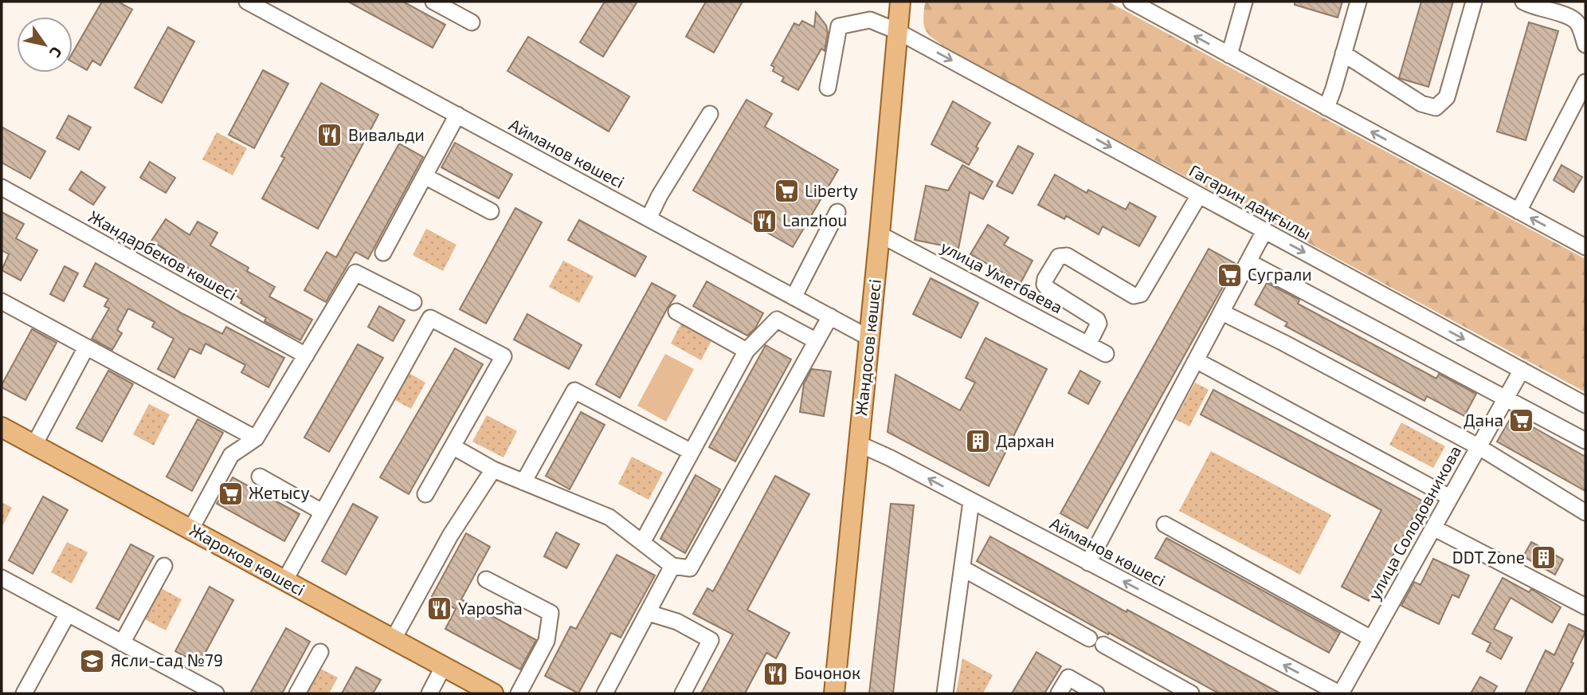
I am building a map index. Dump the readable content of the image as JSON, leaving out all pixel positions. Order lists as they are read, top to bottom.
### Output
{
  "streets": {
    "main road": ["Жандосов көшесі", "Жароков көшесі"],
    "street": [
      "Айманов көшесі",
      "Гагарин даңғылы",
      "Жандарбеков көшесі",
      "улица Уметбаева",
      "улица Солодовникова"
    ]
  },
  "crossings": [
    ["Айманов көшесі", "Жандосов көшесі"],
    ["Айманов көшесі", "улица Солодовникова"],
    ["Гагарин даңғылы", "Жандосов көшесі"],
    ["Гагарин даңғылы", "улица Солодовникова"],
    ["улица Уметбаева", "Жандосов көшесі"]
  ],
  "places": {
    "restaurant": [
      "Вивальди",
      "Lanzhou",
      "Yaposha",
      "Бочонок"
    ],
    "supermarket": [
      "Liberty",
      "Суграли",
      "Дана",
      "Жетысу"
    ],
    "building": ["Дархан", "DDT Zone"],
    "school or university": ["Ясли-сад №79"]
  },
  "north": "bottom right"
}
